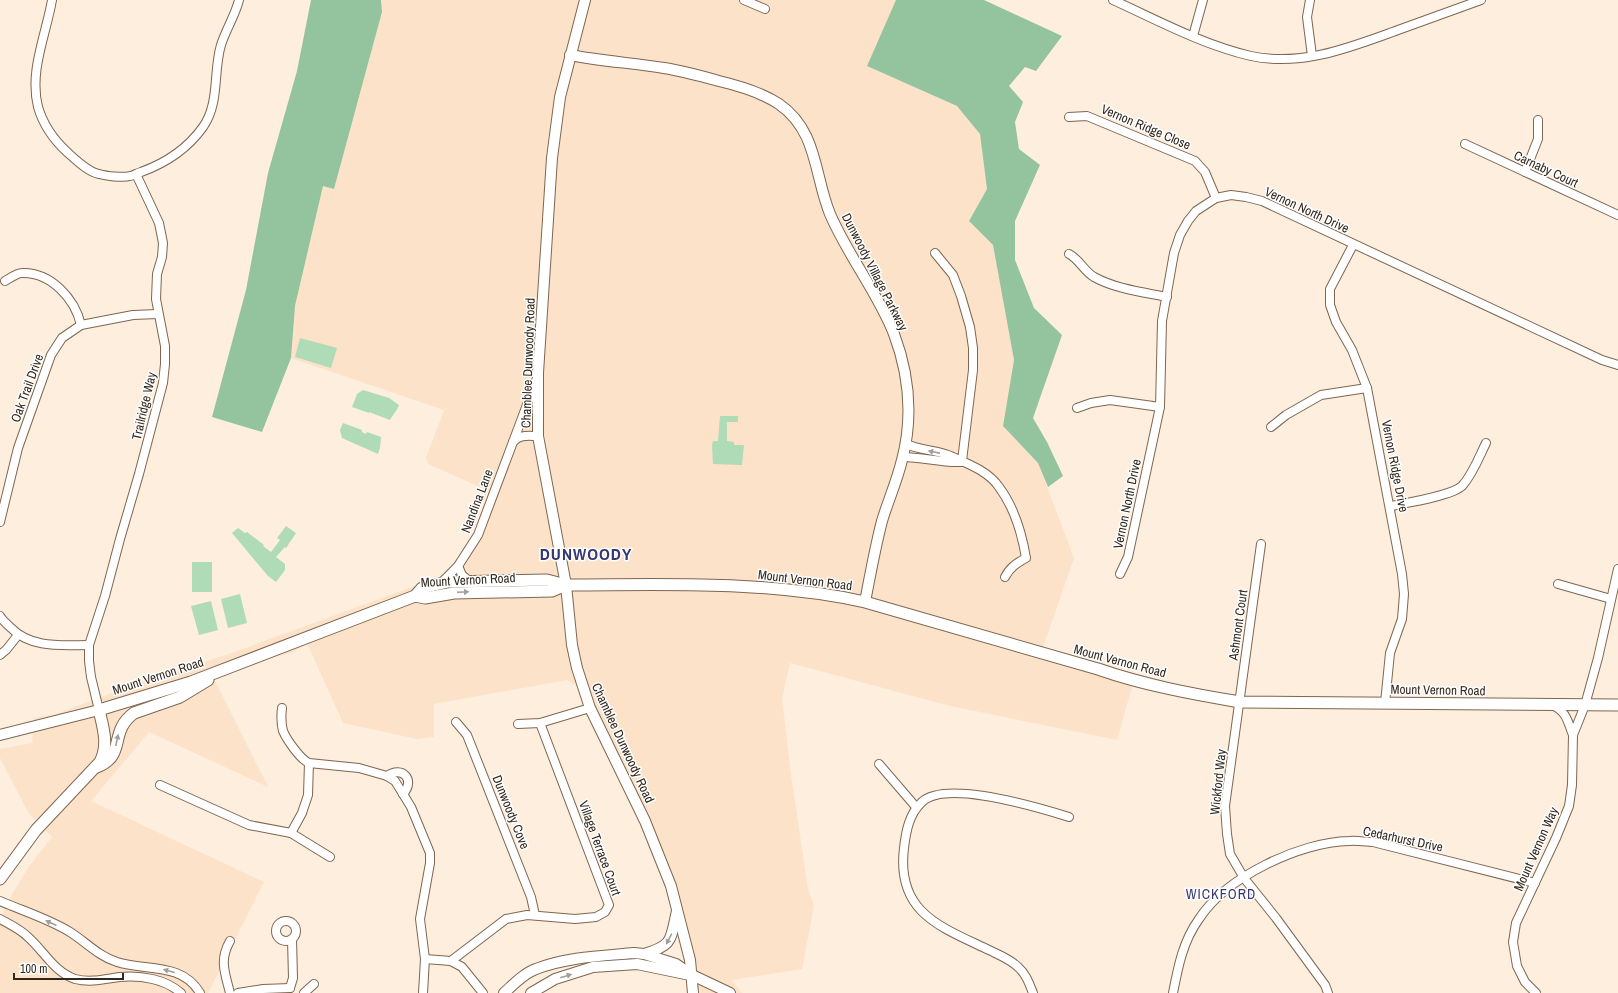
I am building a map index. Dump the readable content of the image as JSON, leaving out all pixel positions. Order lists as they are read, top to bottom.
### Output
{
  "streets": {
    "main road": ["Mount Vernon Road"],
    "street": [
      "Vernon Ridge Close",
      "Carnaby Court",
      "Vernon North Drive",
      "Dunwoody Village Parkway",
      "Chamblee Dunwoody Road",
      "Oak Trail Drive",
      "Trailridge Way",
      "Vernon Ridge Drive",
      "Nandina Lane",
      "Ashmont Court",
      "Wickford Way",
      "Dunwoody Cove",
      "Cedarhurst Drive",
      "Village Terrace Court",
      "Mount Vernon Way"
    ]
  },
  "crossings": [
    ["Vernon Ridge Close", "Vernon North Drive"],
    ["Vernon North Drive", "Vernon Ridge Drive"],
    ["Dunwoody Village Parkway", "Chamblee Dunwoody Road"],
    ["Dunwoody Village Parkway", "Mount Vernon Road"],
    ["Chamblee Dunwoody Road", "Nandina Lane"],
    ["Chamblee Dunwoody Road", "Mount Vernon Road"],
    ["Oak Trail Drive", "Trailridge Way"],
    ["Vernon Ridge Drive", "Mount Vernon Road"],
    ["Mount Vernon Road", "Ashmont Court"],
    ["Mount Vernon Road", "Wickford Way"],
    ["Mount Vernon Road", "Mount Vernon Way"],
    ["Ashmont Court", "Wickford Way"],
    ["Wickford Way", "Cedarhurst Drive"],
    ["Dunwoody Cove", "Village Terrace Court"],
    ["Cedarhurst Drive", "Mount Vernon Way"]
  ],
  "districts": ["DUNWOODY", "WICKFORD"],
  "scale_bar": "100 m"
}
